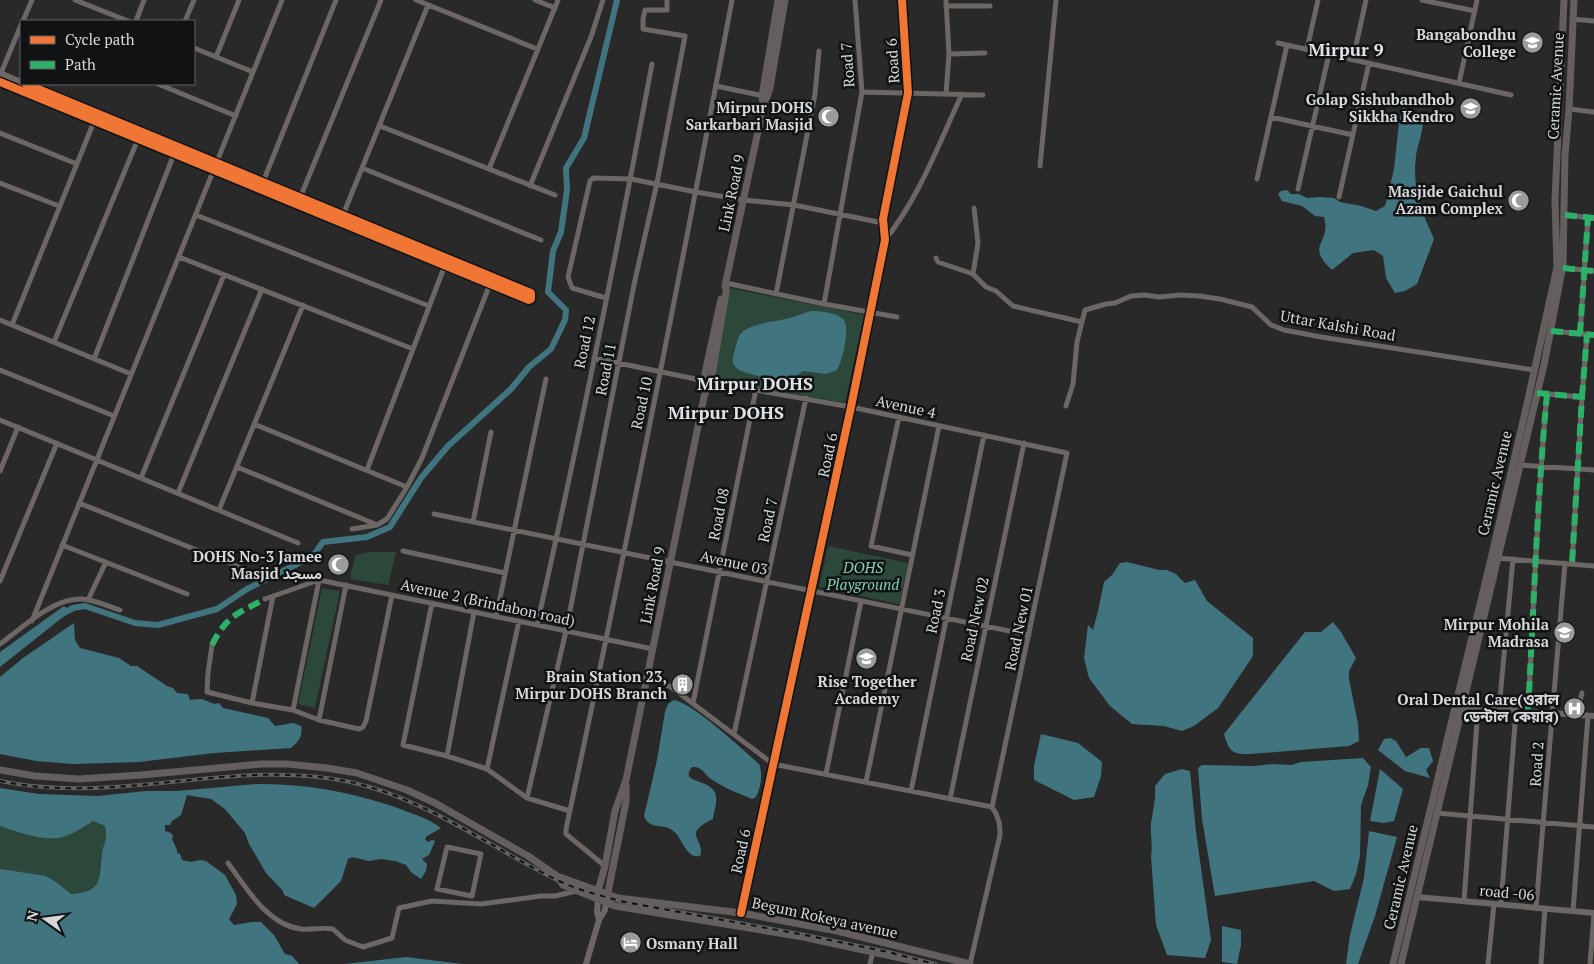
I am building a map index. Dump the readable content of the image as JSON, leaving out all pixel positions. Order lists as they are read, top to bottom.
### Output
{
  "streets": {
    "main road": ["Ceramic Avenue", "Link Road 9", "Begum Rokeya avenue"],
    "street": [
      "Road 6",
      "Road 7",
      "Uttar Kalshi Road",
      "Road 12",
      "Road 11",
      "Road 10",
      "Avenue 4",
      "Road 08",
      "Avenue 03",
      "Avenue 2 (Brindabon road)",
      "Road 3",
      "Road New 02",
      "Road New 01",
      "Road 2",
      "road -06"
    ]
  },
  "crossings": [
    ["Road 6", "Avenue 4"],
    ["Road 6", "Avenue 03"],
    ["Road 6", "Begum Rokeya avenue"],
    ["Road 7", "Avenue 4"],
    ["Road 7", "Avenue 03"],
    ["Ceramic Avenue", "Uttar Kalshi Road"],
    ["Ceramic Avenue", "road -06"],
    ["Link Road 9", "Road 10"],
    ["Link Road 9", "Avenue 4"],
    ["Link Road 9", "Avenue 03"],
    ["Link Road 9", "Avenue 2 (Brindabon road)"],
    ["Link Road 9", "Begum Rokeya avenue"],
    ["Road 12", "Avenue 4"],
    ["Road 12", "Avenue 03"],
    ["Road 12", "Avenue 2 (Brindabon road)"],
    ["Road 11", "Avenue 4"],
    ["Road 11", "Avenue 03"],
    ["Road 11", "Avenue 2 (Brindabon road)"],
    ["Road 10", "Avenue 4"],
    ["Road 10", "Avenue 03"],
    ["Road 10", "Avenue 2 (Brindabon road)"],
    ["Avenue 4", "Road 08"],
    ["Avenue 4", "Road 3"],
    ["Avenue 4", "Road New 02"],
    ["Avenue 4", "Road New 01"],
    ["Road 08", "Avenue 03"],
    ["Avenue 03", "Road 3"],
    ["Avenue 03", "Road New 02"],
    ["Avenue 03", "Road New 01"],
    ["Road 2", "road -06"]
  ],
  "districts": ["Mirpur 9", "Mirpur DOHS", "Mirpur DOHS"],
  "parks": ["DOHS Playground"],
  "places": {
    "school or university": [
      "Bangabondhu College",
      "Golap Sishubandhob Sikkha Kendro",
      "Mirpur Mohila Madrasa",
      "Rise Together Academy"
    ],
    "mosque": ["Mirpur DOHS Sarkarbari Masjid", "Masjide Gaichul Azam Complex", "DOHS No-3 Jamee Masjid مسجد"],
    "building": ["Brain Station 23, Mirpur DOHS Branch"],
    "hospital": ["Oral Dental Care(ওরাল ডেন্টাল কেয়ার)"],
    "hotel": ["Osmany Hall"]
  },
  "legend": ["Cycle path", "Path"],
  "north": "left"
}
